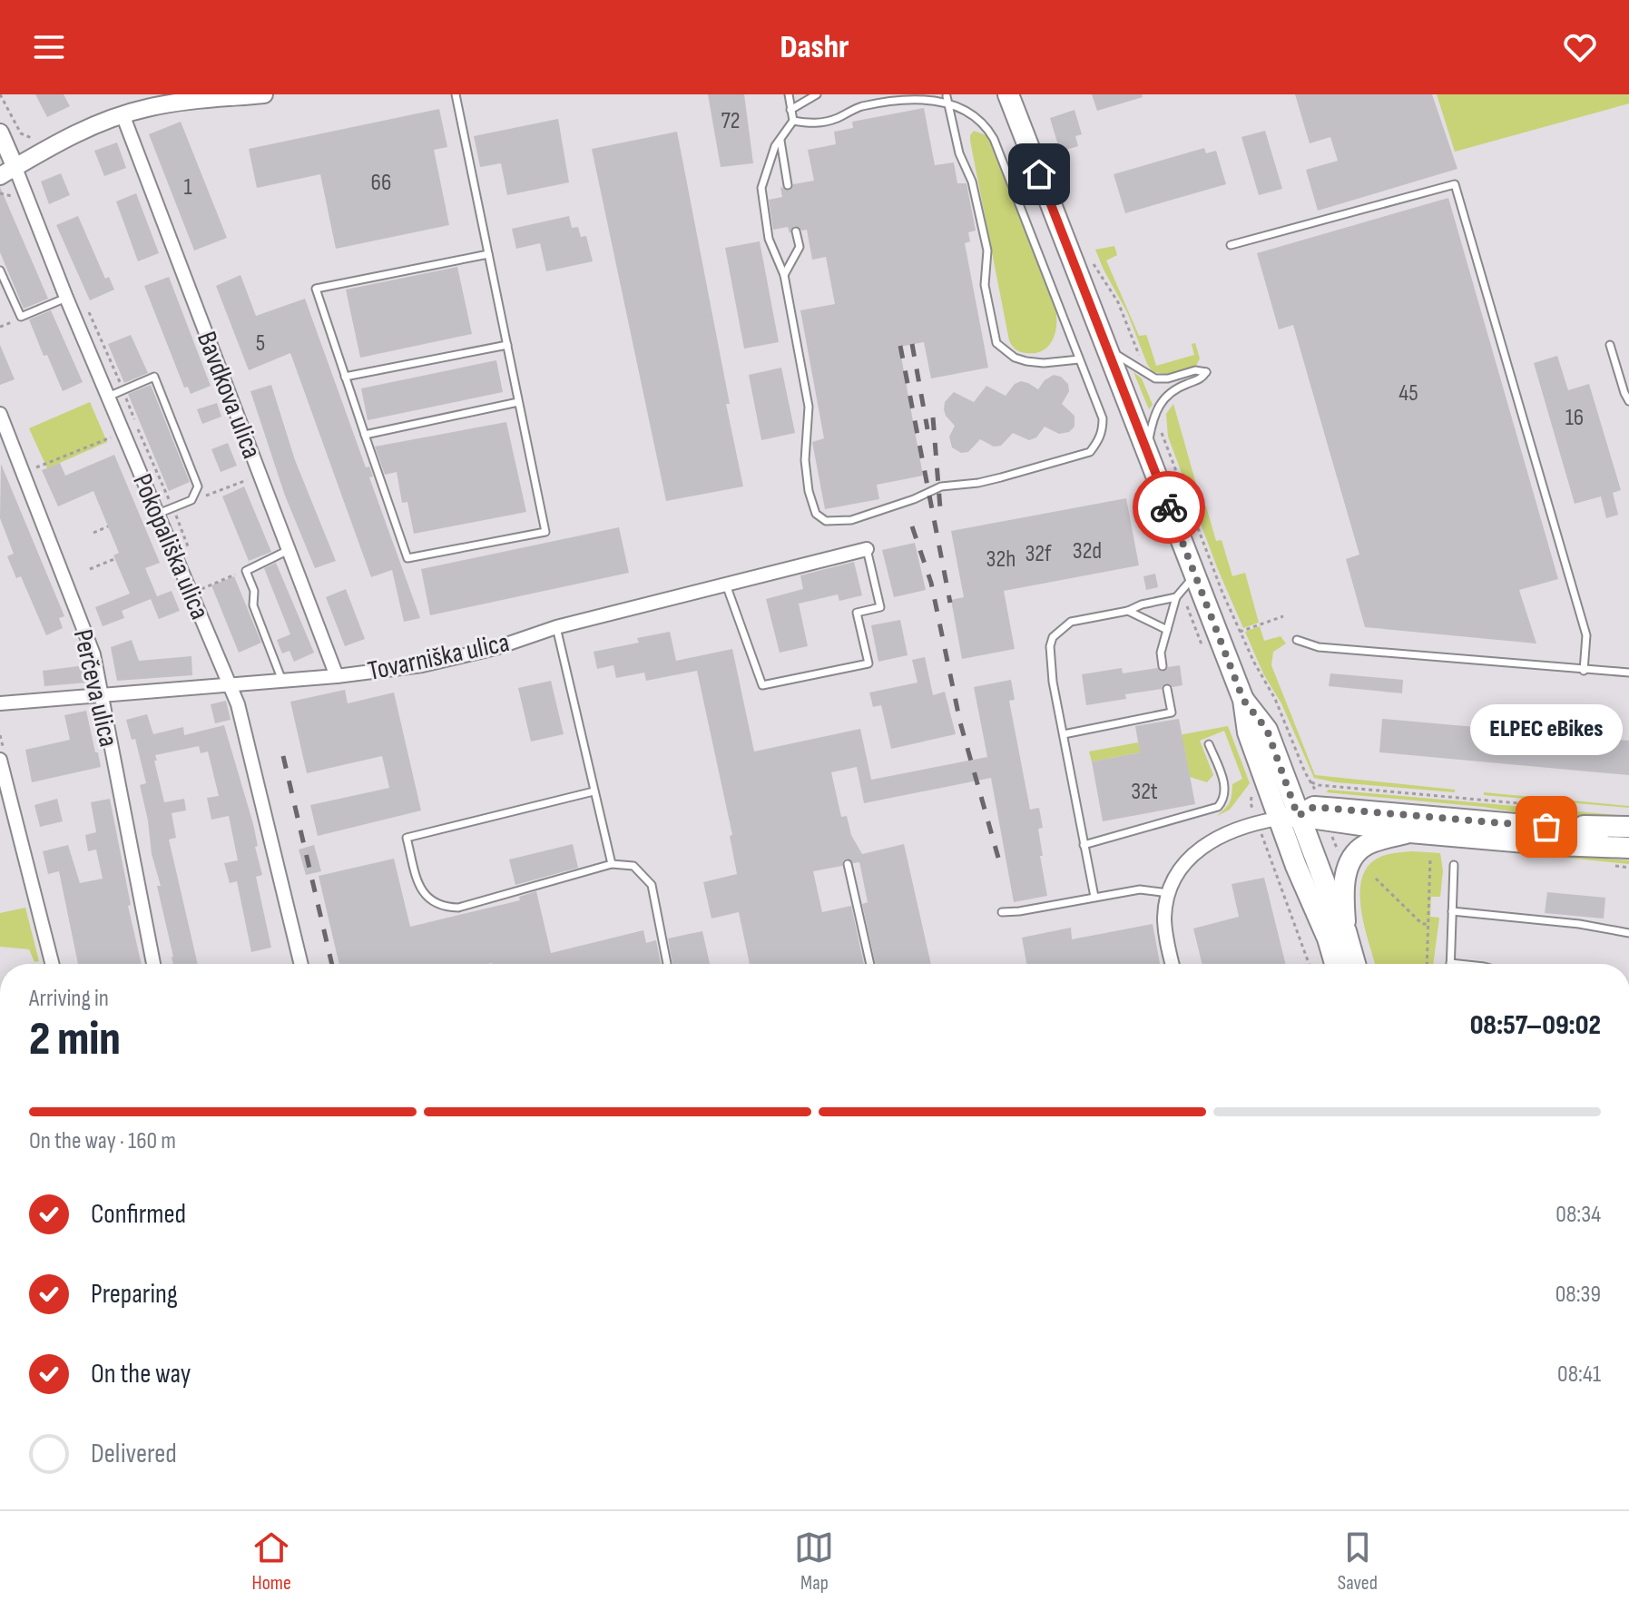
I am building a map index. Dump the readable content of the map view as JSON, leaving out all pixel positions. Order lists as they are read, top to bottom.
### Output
{
  "streets": {
    "street": [
      "Bavdkova ulica",
      "Pokopališka ulica",
      "Tovarniška ulica",
      "Perčeva ulica"
    ]
  },
  "crossings": [
    ["Bavdkova ulica", "Tovarniška ulica"],
    ["Pokopališka ulica", "Tovarniška ulica"],
    ["Tovarniška ulica", "Perčeva ulica"]
  ],
  "places": ["ELPEC eBikes"],
  "house_numbers": [
    "72",
    "66",
    "1",
    "5",
    "45",
    "16",
    "32d",
    "32f",
    "32h",
    "32t"
  ],
  "page": {
    "header": "Dashr",
    "bubble": "ELPEC eBikes",
    "heading": ["2 min", "Arriving in", "08:57–09:02"],
    "bar": "On the way · 160 m",
    "list": [
      ["Confirmed", "08:34"],
      ["Preparing", "08:39"],
      ["On the way", "08:41"],
      "Delivered"
    ],
    "tabs": ["Home", "Map", "Saved"]
  }
}
